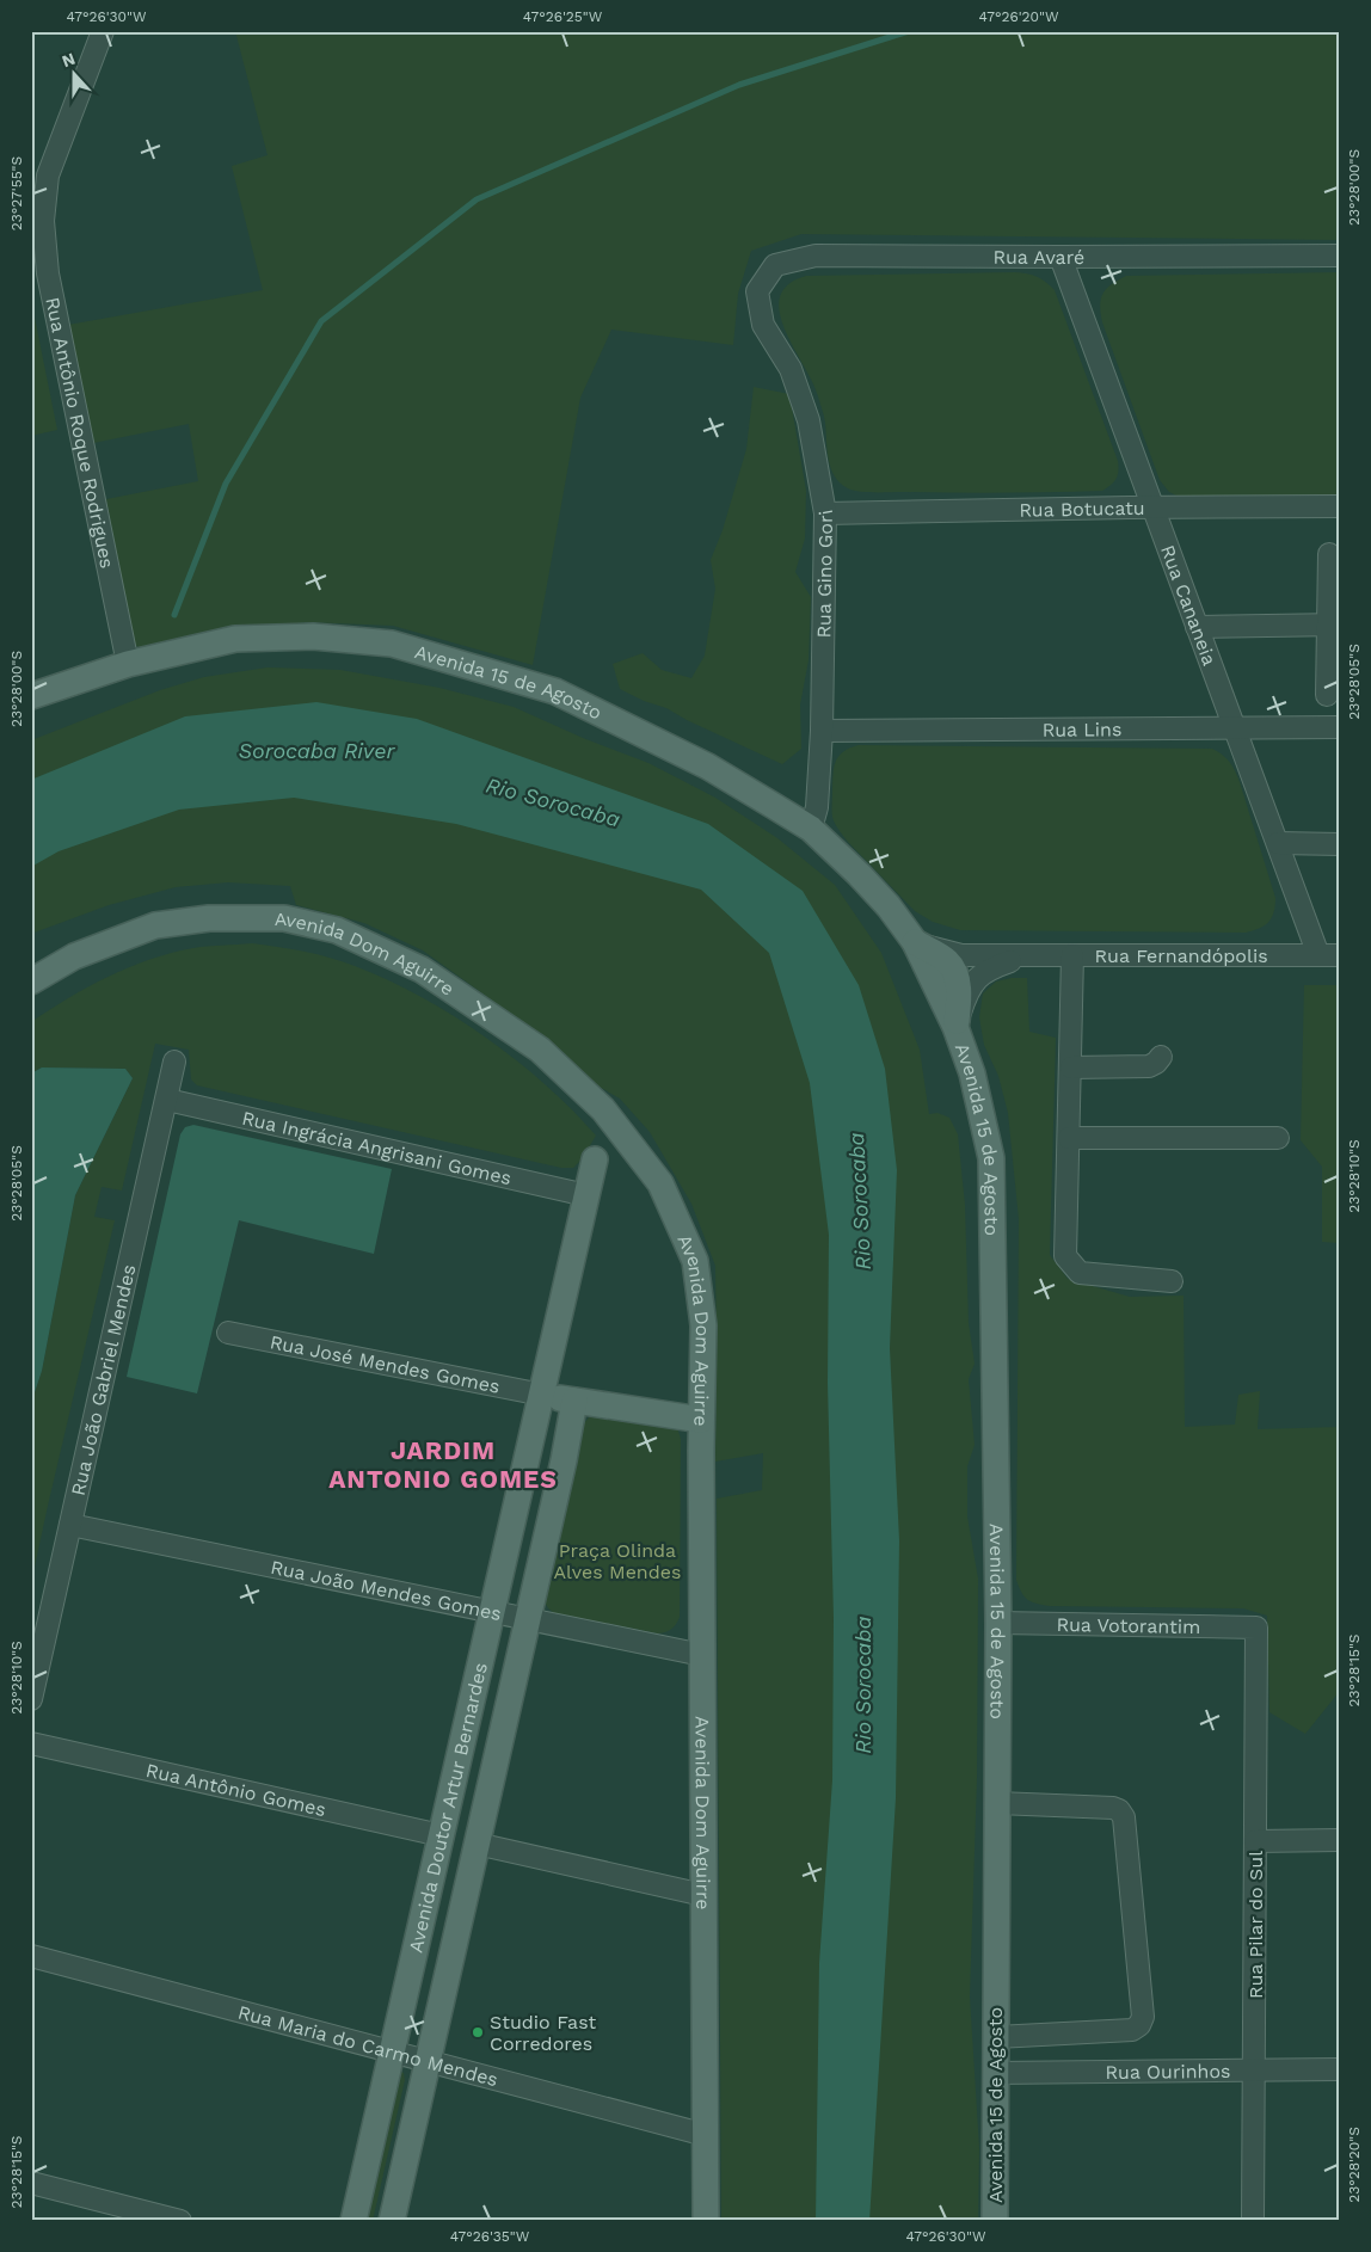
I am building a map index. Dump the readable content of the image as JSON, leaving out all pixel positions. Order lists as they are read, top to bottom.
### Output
{
  "streets": {
    "main road": ["Avenida 15 de Agosto", "Avenida Dom Aguirre", "Avenida Doutor Artur Bernardes"],
    "street": [
      "Rua Avaré",
      "Rua Antônio Roque Rodrigues",
      "Rua Botucatu",
      "Rua Gino Gori",
      "Rua Cananeia",
      "Rua Lins",
      "Rua Fernandópolis",
      "Rua Ingrácia Angrisani Gomes",
      "Rua José Mendes Gomes",
      "Rua João Gabriel Mendes",
      "Rua João Mendes Gomes",
      "Rua Votorantim",
      "Rua Antônio Gomes",
      "Rua Pilar do Sul",
      "Rua Maria do Carmo Mendes",
      "Rua Ourinhos"
    ]
  },
  "crossings": [
    ["Rua Avaré", "Rua Gino Gori"],
    ["Rua Avaré", "Rua Cananeia"],
    ["Rua Antônio Roque Rodrigues", "Avenida 15 de Agosto"],
    ["Rua Botucatu", "Rua Gino Gori"],
    ["Rua Botucatu", "Rua Cananeia"],
    ["Rua Gino Gori", "Avenida 15 de Agosto"],
    ["Rua Gino Gori", "Rua Lins"],
    ["Rua Cananeia", "Rua Lins"],
    ["Rua Cananeia", "Rua Fernandópolis"],
    ["Avenida 15 de Agosto", "Rua Fernandópolis"],
    ["Avenida 15 de Agosto", "Rua Votorantim"],
    ["Avenida 15 de Agosto", "Rua Ourinhos"],
    ["Avenida Dom Aguirre", "Rua João Mendes Gomes"],
    ["Avenida Dom Aguirre", "Rua Maria do Carmo Mendes"],
    ["Rua Ingrácia Angrisani Gomes", "Rua João Gabriel Mendes"],
    ["Rua Ingrácia Angrisani Gomes", "Avenida Doutor Artur Bernardes"],
    ["Rua José Mendes Gomes", "Avenida Doutor Artur Bernardes"],
    ["Rua João Gabriel Mendes", "Rua João Mendes Gomes"],
    ["Rua João Mendes Gomes", "Avenida Doutor Artur Bernardes"],
    ["Rua Votorantim", "Rua Pilar do Sul"],
    ["Rua Antônio Gomes", "Avenida Doutor Artur Bernardes"],
    ["Avenida Doutor Artur Bernardes", "Rua Maria do Carmo Mendes"],
    ["Rua Pilar do Sul", "Rua Ourinhos"]
  ],
  "districts": ["JARDIM ANTONIO GOMES"],
  "water": ["Sorocaba River", "Rio Sorocaba"],
  "parks": ["Praça Olinda Alves Mendes"],
  "places": ["Studio Fast Corredores"],
  "north": "top",
  "coordinates": [
    "47°26'30\"W",
    "47°26'25\"W",
    "47°26'20\"W",
    "23°28'00\"S",
    "23°27'55\"S",
    "23°28'05\"S",
    "23°28'10\"S",
    "23°28'15\"S",
    "23°28'20\"S",
    "47°26'35\"W"
  ]
}
